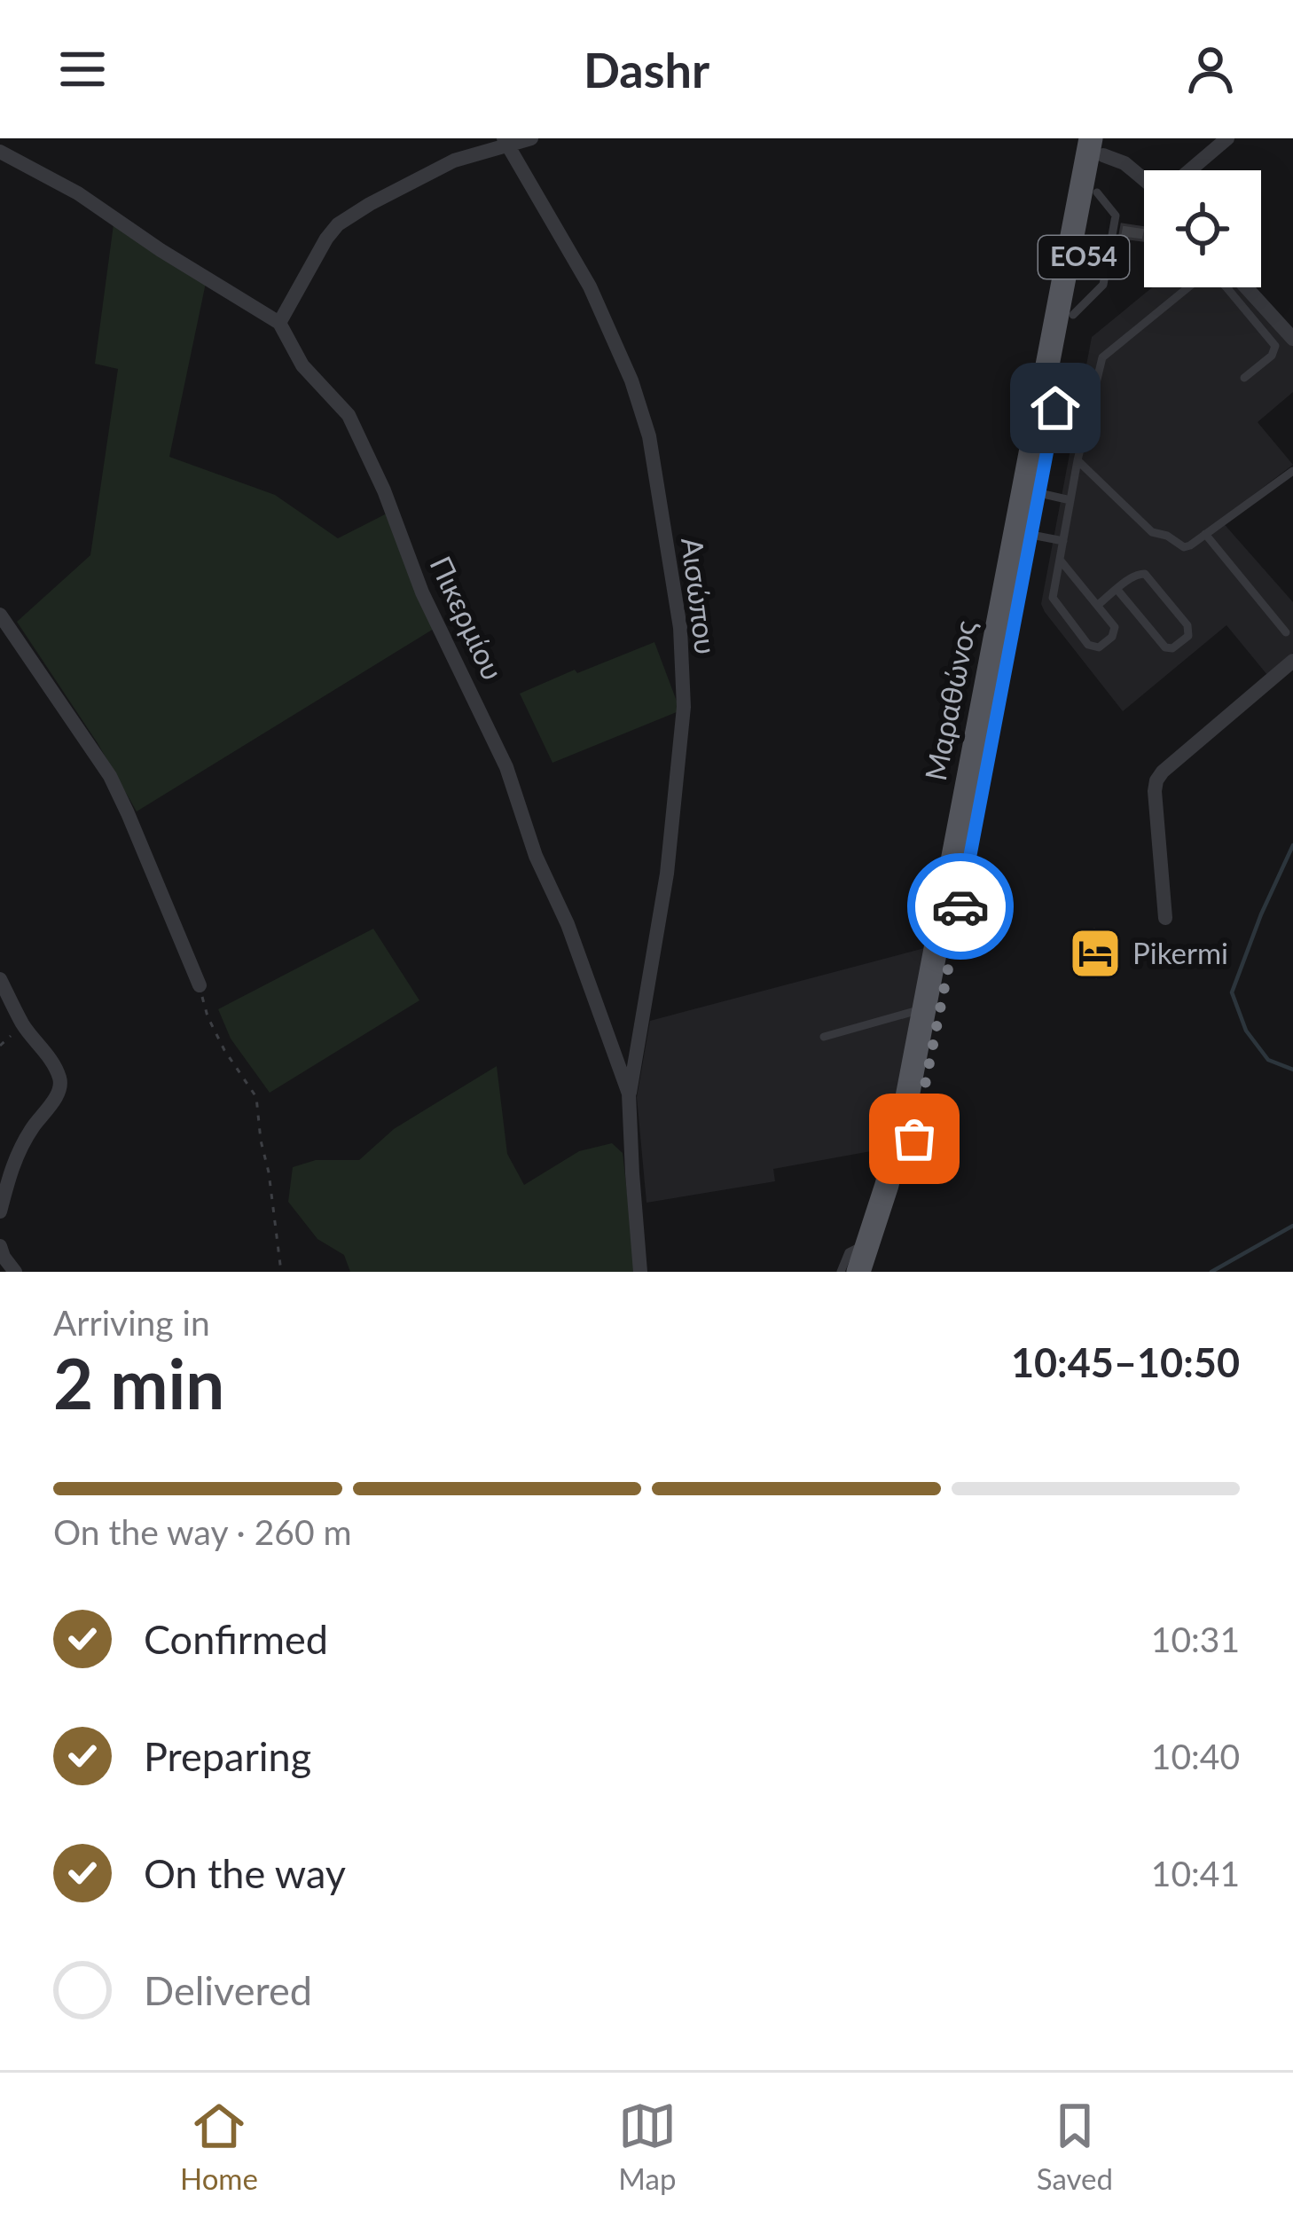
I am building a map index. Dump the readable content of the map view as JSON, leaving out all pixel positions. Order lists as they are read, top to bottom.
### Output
{
  "streets": {
    "main road": ["ΕΟ54", "Μαραθώνος"],
    "street": ["Αισώπου", "Πικερμίου"]
  },
  "crossings": [
    ["Αισώπου", "Πικερμίου"]
  ],
  "places": {
    "hotel": ["Pikermi"]
  },
  "page": {
    "header": "Dashr",
    "heading": ["2 min", "Arriving in", "10:45–10:50"],
    "bar": "On the way · 260 m",
    "list": [
      ["Confirmed", "10:31"],
      ["Preparing", "10:40"],
      ["On the way", "10:41"],
      "Delivered"
    ],
    "tabs": ["Home", "Map", "Saved"]
  }
}
